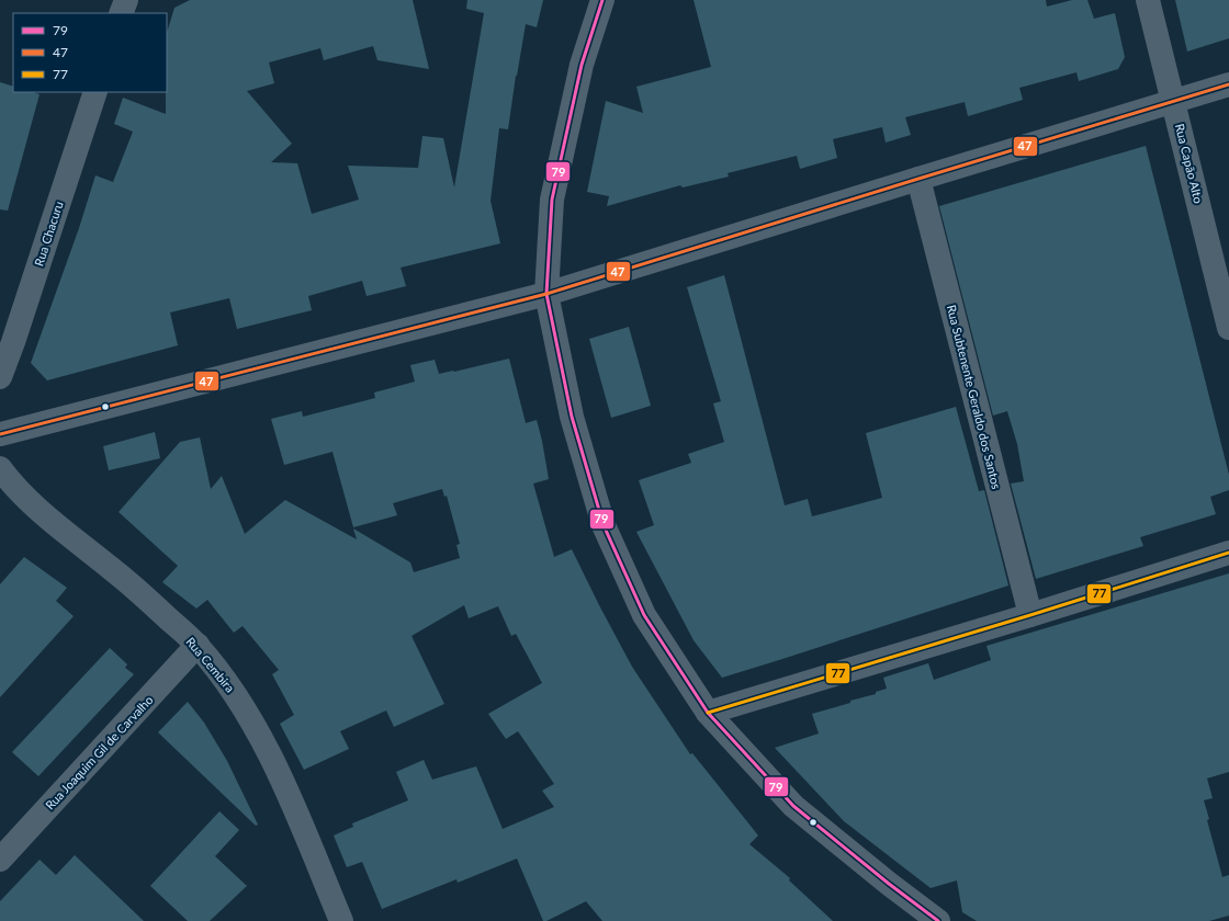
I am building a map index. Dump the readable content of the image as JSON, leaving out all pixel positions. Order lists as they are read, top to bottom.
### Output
{
  "streets": {
    "street": [
      "Rua Capão Alto",
      "Rua Chacuru",
      "Rua Subtenente Geraldo dos Santos",
      "Rua Cembira",
      "Rua Joaquim Gil de Carvalho"
    ]
  },
  "crossings": [
    ["Rua Cembira", "Rua Joaquim Gil de Carvalho"]
  ],
  "lines": ["transit line 79", "transit line 47", "transit line 77"],
  "legend": ["79", "47", "77"]
}
